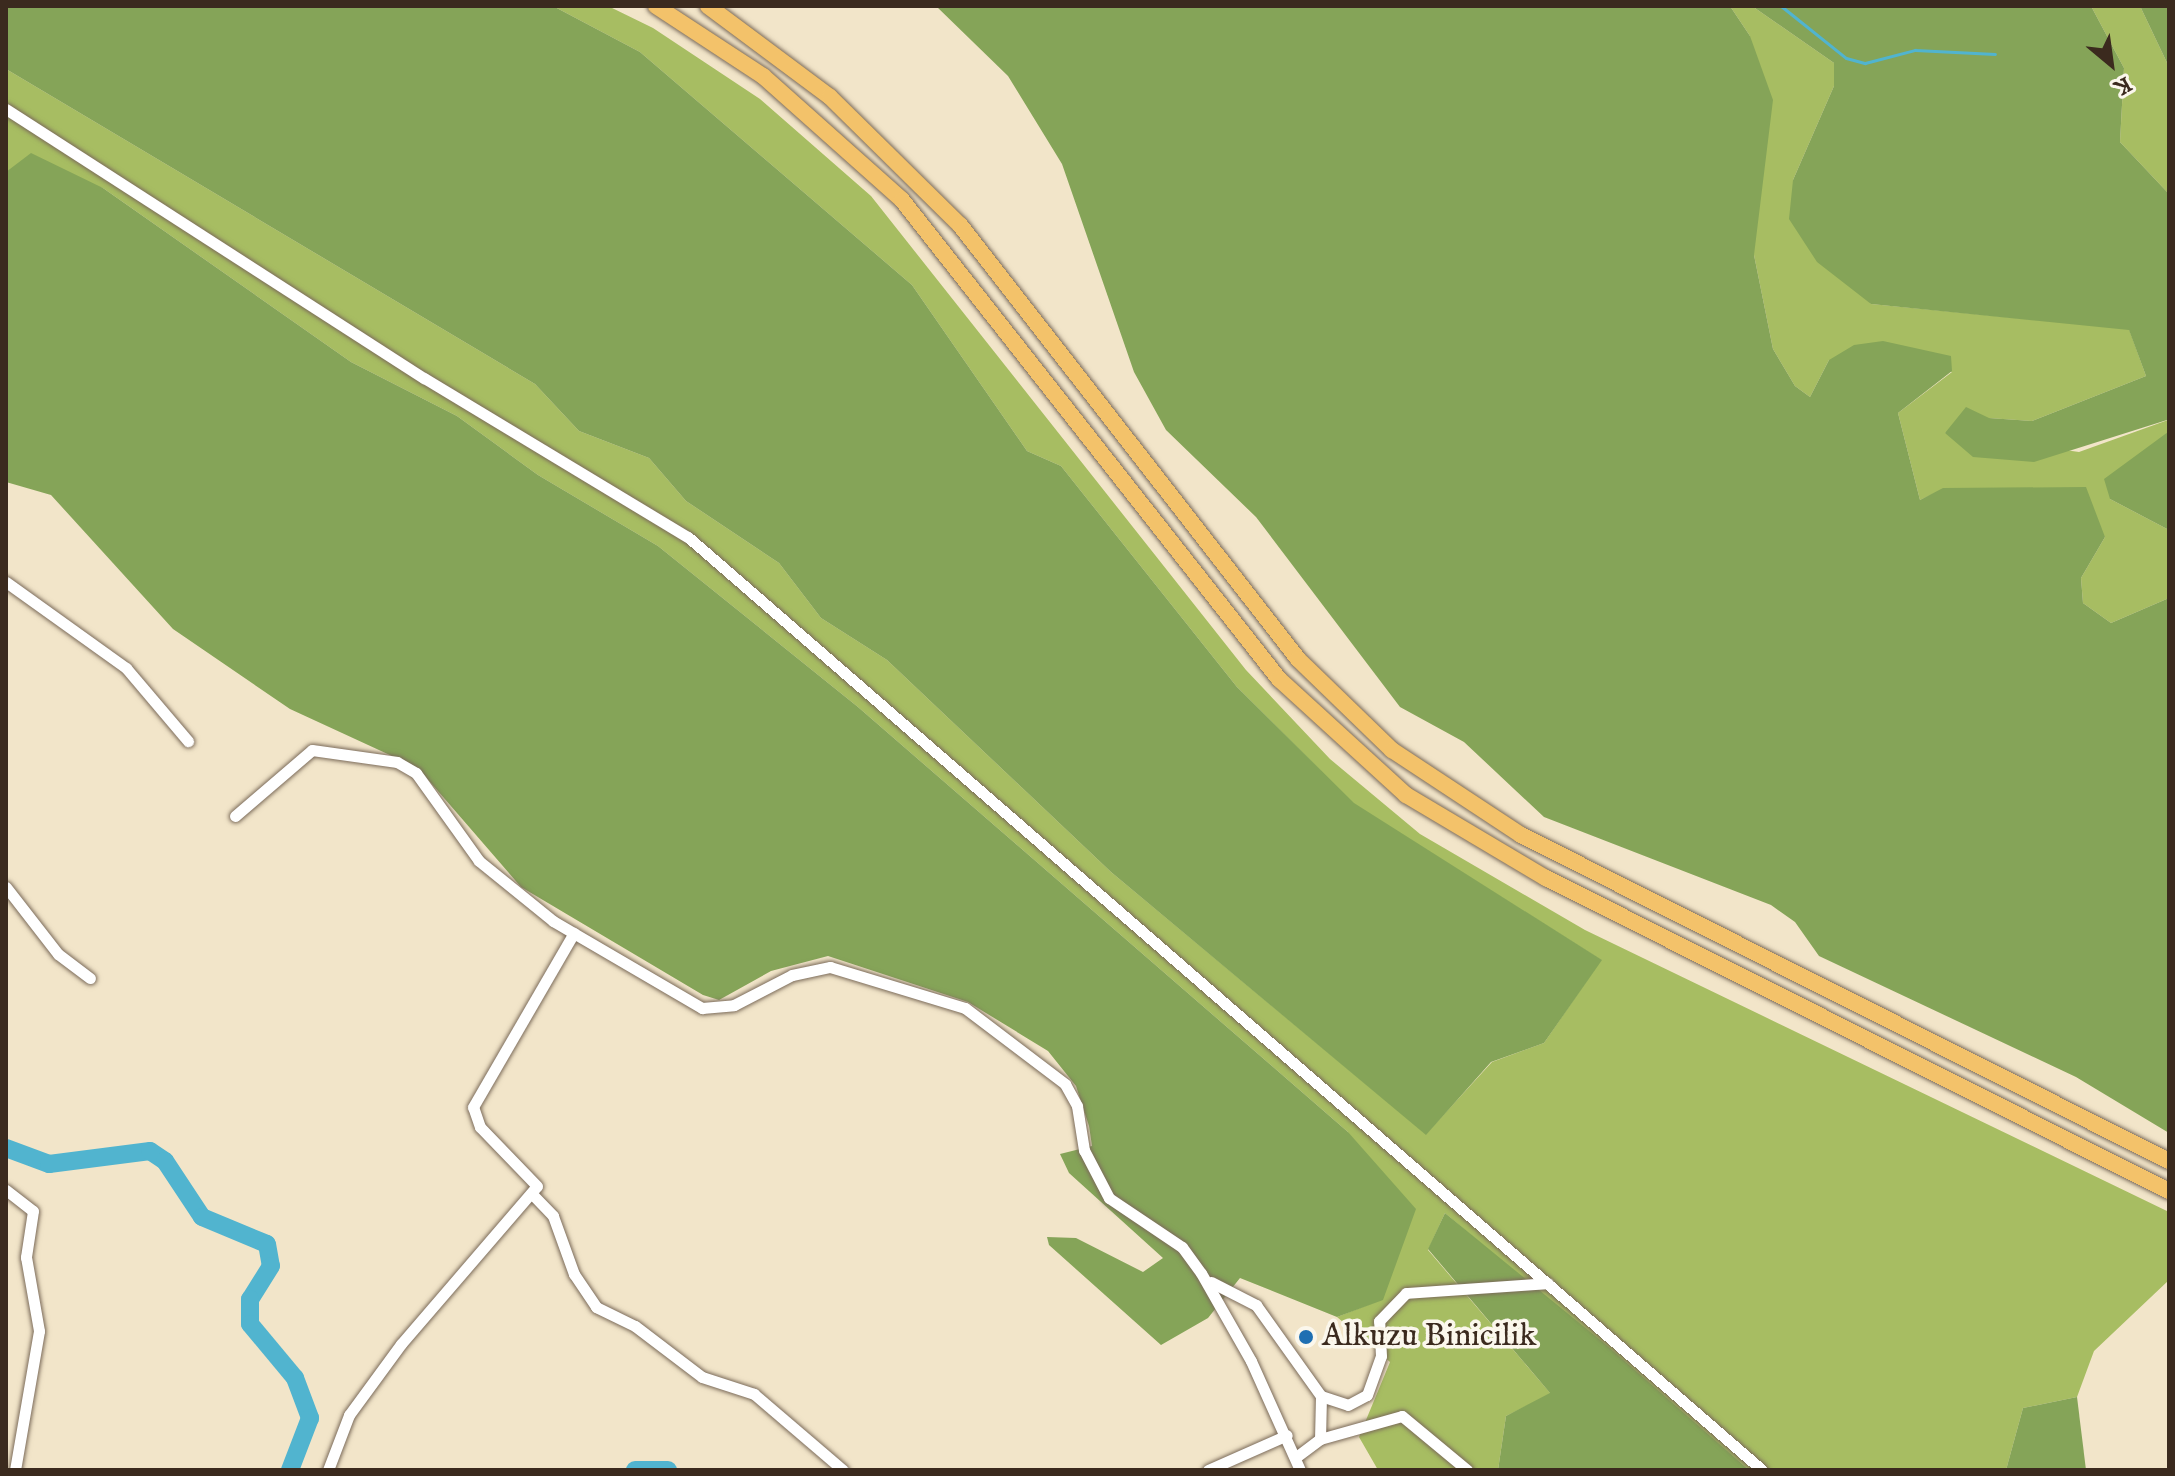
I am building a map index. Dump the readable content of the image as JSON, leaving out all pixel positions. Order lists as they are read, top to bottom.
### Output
{
  "places": ["Alkuzu Binicilik"],
  "north": "bottom right"
}
